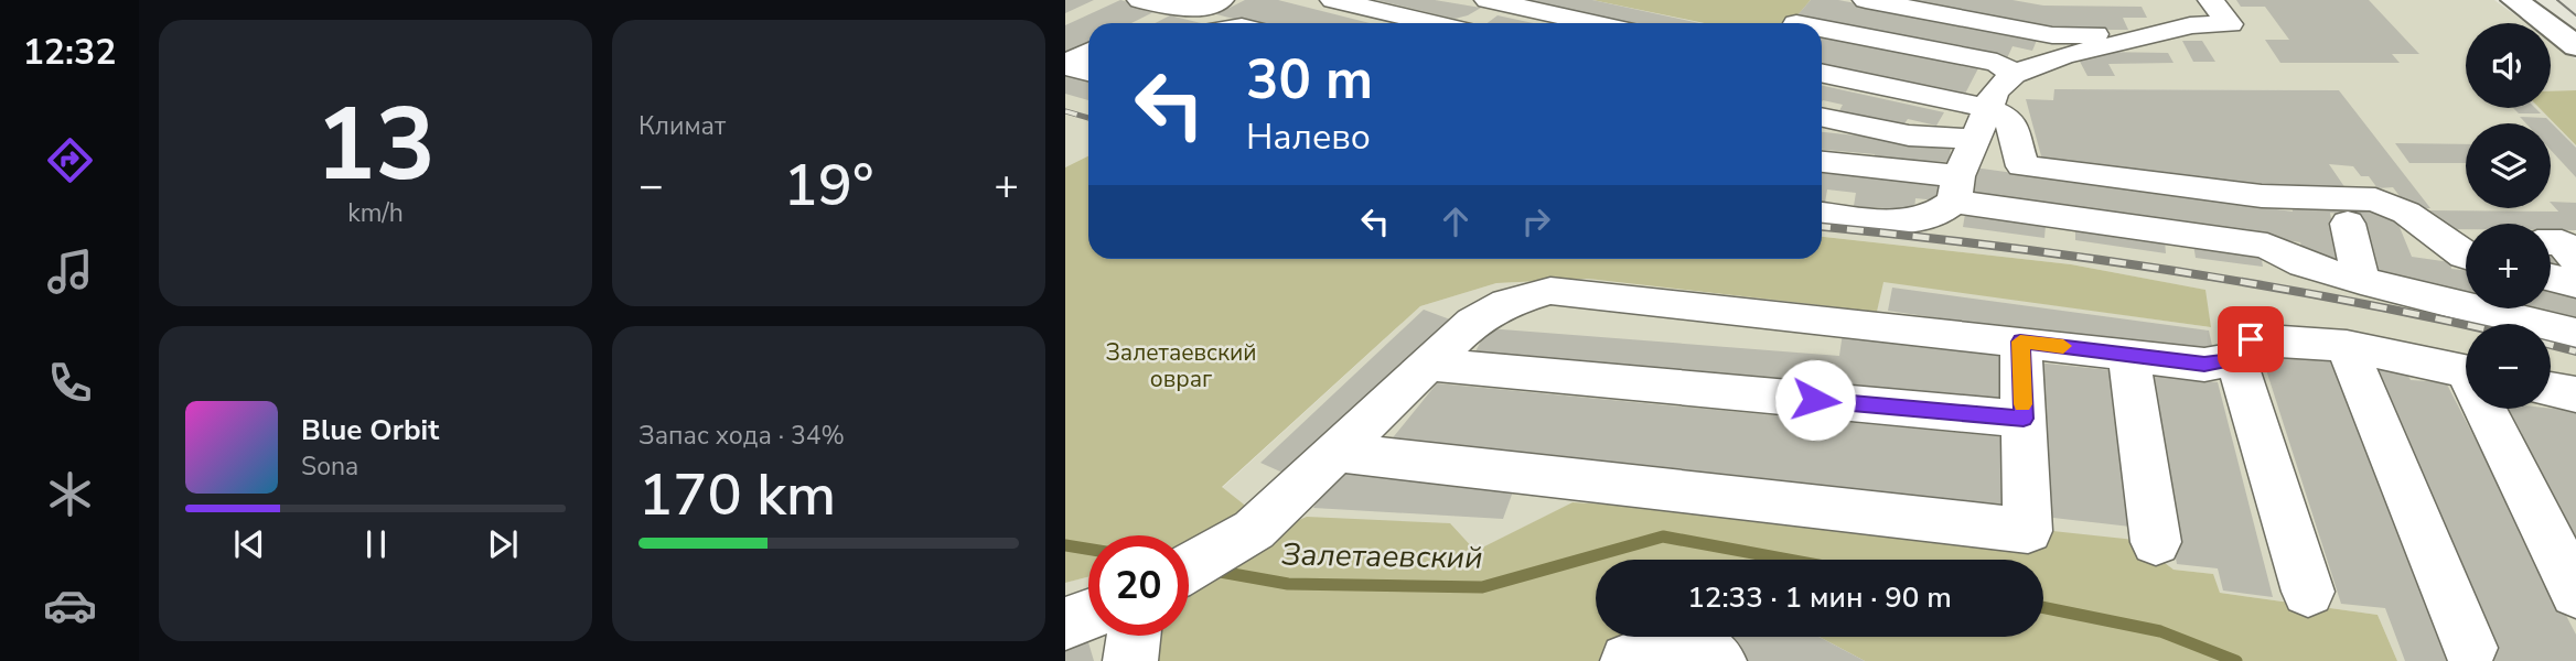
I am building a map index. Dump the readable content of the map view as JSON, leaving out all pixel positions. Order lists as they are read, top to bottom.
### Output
{
  "water": ["Залетаевский"],
  "parks": ["Залетаевский овраг"],
  "page": {
    "tabs": "12:32",
    "tile": [
      ["13", "km/h"],
      "Климат",
      ["Запас хода · 34%", "170 km"]
    ],
    "map_buttons": ["+", "−"],
    "turn": ["30 m", "Налево"],
    "heat": ["−", "19°", "+"],
    "song": ["Blue Orbit", "Sona"],
    "limit": "20",
    "trip": "12:33 · 1 мин · 90 m"
  }
}
